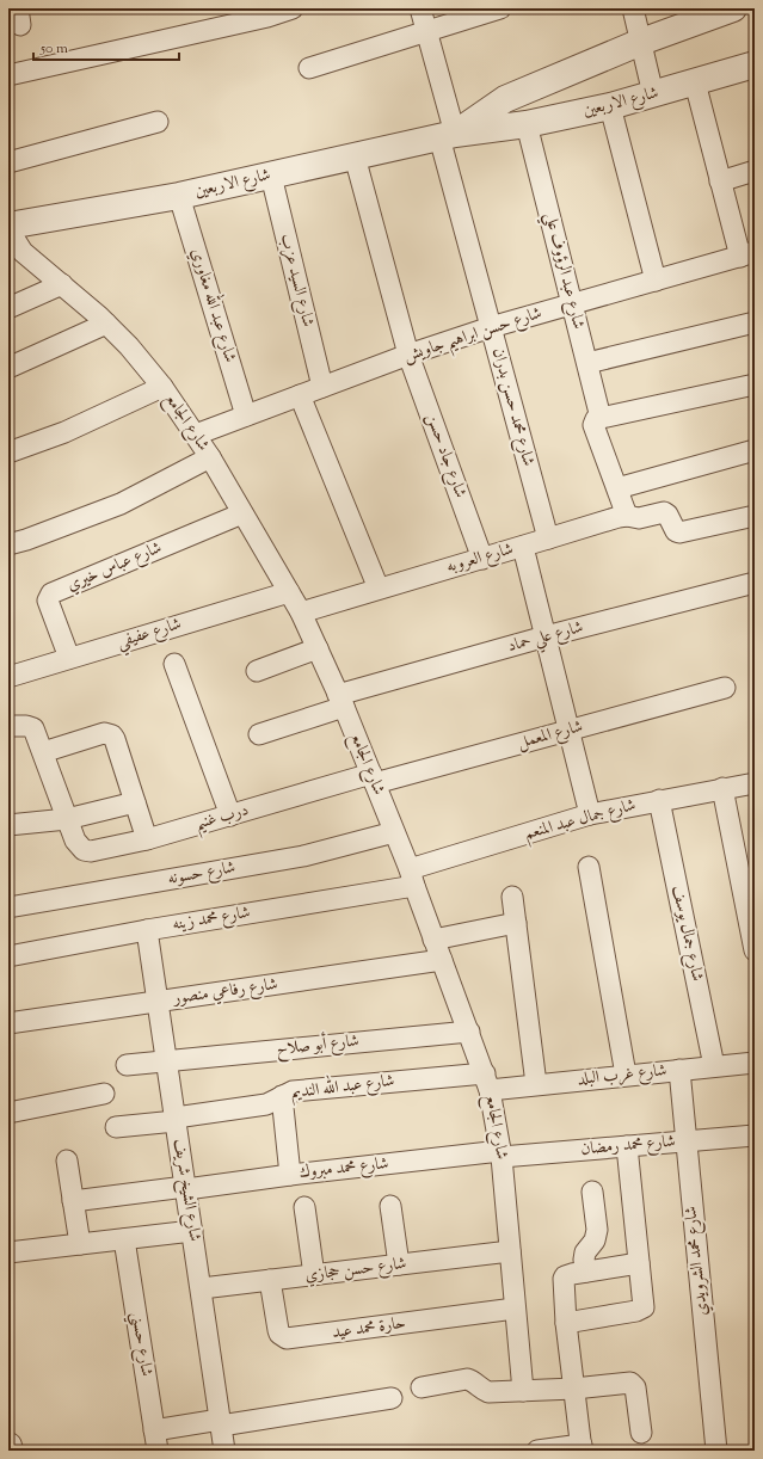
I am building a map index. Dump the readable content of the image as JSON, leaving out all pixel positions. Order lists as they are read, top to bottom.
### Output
{
  "streets": {
    "street": [
      "شارع الاربعين",
      "شارع عبد الرؤوف علي",
      "شارع السيد عزب",
      "شارع عبد الله مغاوري",
      "شارع حسن ابراهيم جاويش",
      "شارع محمد حسن بدران",
      "شارع الجامع",
      "شارع جاد حسن",
      "شارع العروبه",
      "شارع عباس خيري",
      "شارع عفيفي",
      "شارع علي حماد",
      "شارع المعمل",
      "درب غنيم",
      "شارع جمال عبد المنعم",
      "شارع حسونه",
      "شارع محمد زينه",
      "شارع جمال يوسف",
      "شارع رفاعي منصور",
      "شارع أبو صلاح",
      "شارع غرب البلد",
      "شارع عبد الله النديم",
      "شارع محمد رمضان",
      "شارع محمد مبروك",
      "شارع الشيخ شريف",
      "شارع محمد الشرويدي",
      "شارع حسن حجازي",
      "حارة محمد عيد",
      "شارع حسني"
    ]
  },
  "crossings": [
    ["شارع الاربعين", "شارع عبد الرؤوف علي"],
    ["شارع الاربعين", "شارع السيد عزب"],
    ["شارع الاربعين", "شارع عبد الله مغاوري"],
    ["شارع الاربعين", "شارع محمد حسن بدران"],
    ["شارع الاربعين", "شارع الجامع"],
    ["شارع الاربعين", "شارع جاد حسن"],
    ["شارع عبد الرؤوف علي", "شارع حسن ابراهيم جاويش"],
    ["شارع السيد عزب", "شارع حسن ابراهيم جاويش"],
    ["شارع عبد الله مغاوري", "شارع حسن ابراهيم جاويش"],
    ["شارع حسن ابراهيم جاويش", "شارع محمد حسن بدران"],
    ["شارع حسن ابراهيم جاويش", "شارع الجامع"],
    ["شارع حسن ابراهيم جاويش", "شارع جاد حسن"],
    ["شارع محمد حسن بدران", "شارع العروبه"],
    ["شارع الجامع", "شارع العروبه"],
    ["شارع الجامع", "شارع عباس خيري"],
    ["شارع الجامع", "شارع عفيفي"],
    ["شارع الجامع", "شارع علي حماد"],
    ["شارع الجامع", "شارع المعمل"],
    ["شارع الجامع", "درب غنيم"],
    ["شارع الجامع", "شارع جمال عبد المنعم"],
    ["شارع الجامع", "شارع حسونه"],
    ["شارع الجامع", "شارع محمد زينه"],
    ["شارع الجامع", "شارع رفاعي منصور"],
    ["شارع الجامع", "شارع أبو صلاح"],
    ["شارع الجامع", "شارع غرب البلد"],
    ["شارع الجامع", "شارع عبد الله النديم"],
    ["شارع الجامع", "شارع محمد رمضان"],
    ["شارع الجامع", "شارع محمد مبروك"],
    ["شارع الجامع", "شارع حسن حجازي"],
    ["شارع الجامع", "حارة محمد عيد"],
    ["شارع جاد حسن", "شارع العروبه"],
    ["شارع عباس خيري", "شارع عفيفي"],
    ["شارع المعمل", "درب غنيم"],
    ["شارع جمال عبد المنعم", "شارع محمد زينه"],
    ["شارع جمال عبد المنعم", "شارع جمال يوسف"],
    ["شارع محمد زينه", "شارع الشيخ شريف"],
    ["شارع جمال يوسف", "شارع غرب البلد"],
    ["شارع رفاعي منصور", "شارع الشيخ شريف"],
    ["شارع أبو صلاح", "شارع الشيخ شريف"],
    ["شارع غرب البلد", "شارع عبد الله النديم"],
    ["شارع غرب البلد", "شارع محمد الشرويدي"],
    ["شارع عبد الله النديم", "شارع الشيخ شريف"],
    ["شارع محمد رمضان", "شارع محمد مبروك"],
    ["شارع محمد رمضان", "شارع محمد الشرويدي"],
    ["شارع محمد مبروك", "شارع الشيخ شريف"],
    ["شارع الشيخ شريف", "شارع حسن حجازي"],
    ["شارع حسن حجازي", "حارة محمد عيد"]
  ],
  "scale_bar": "50 m"
}
